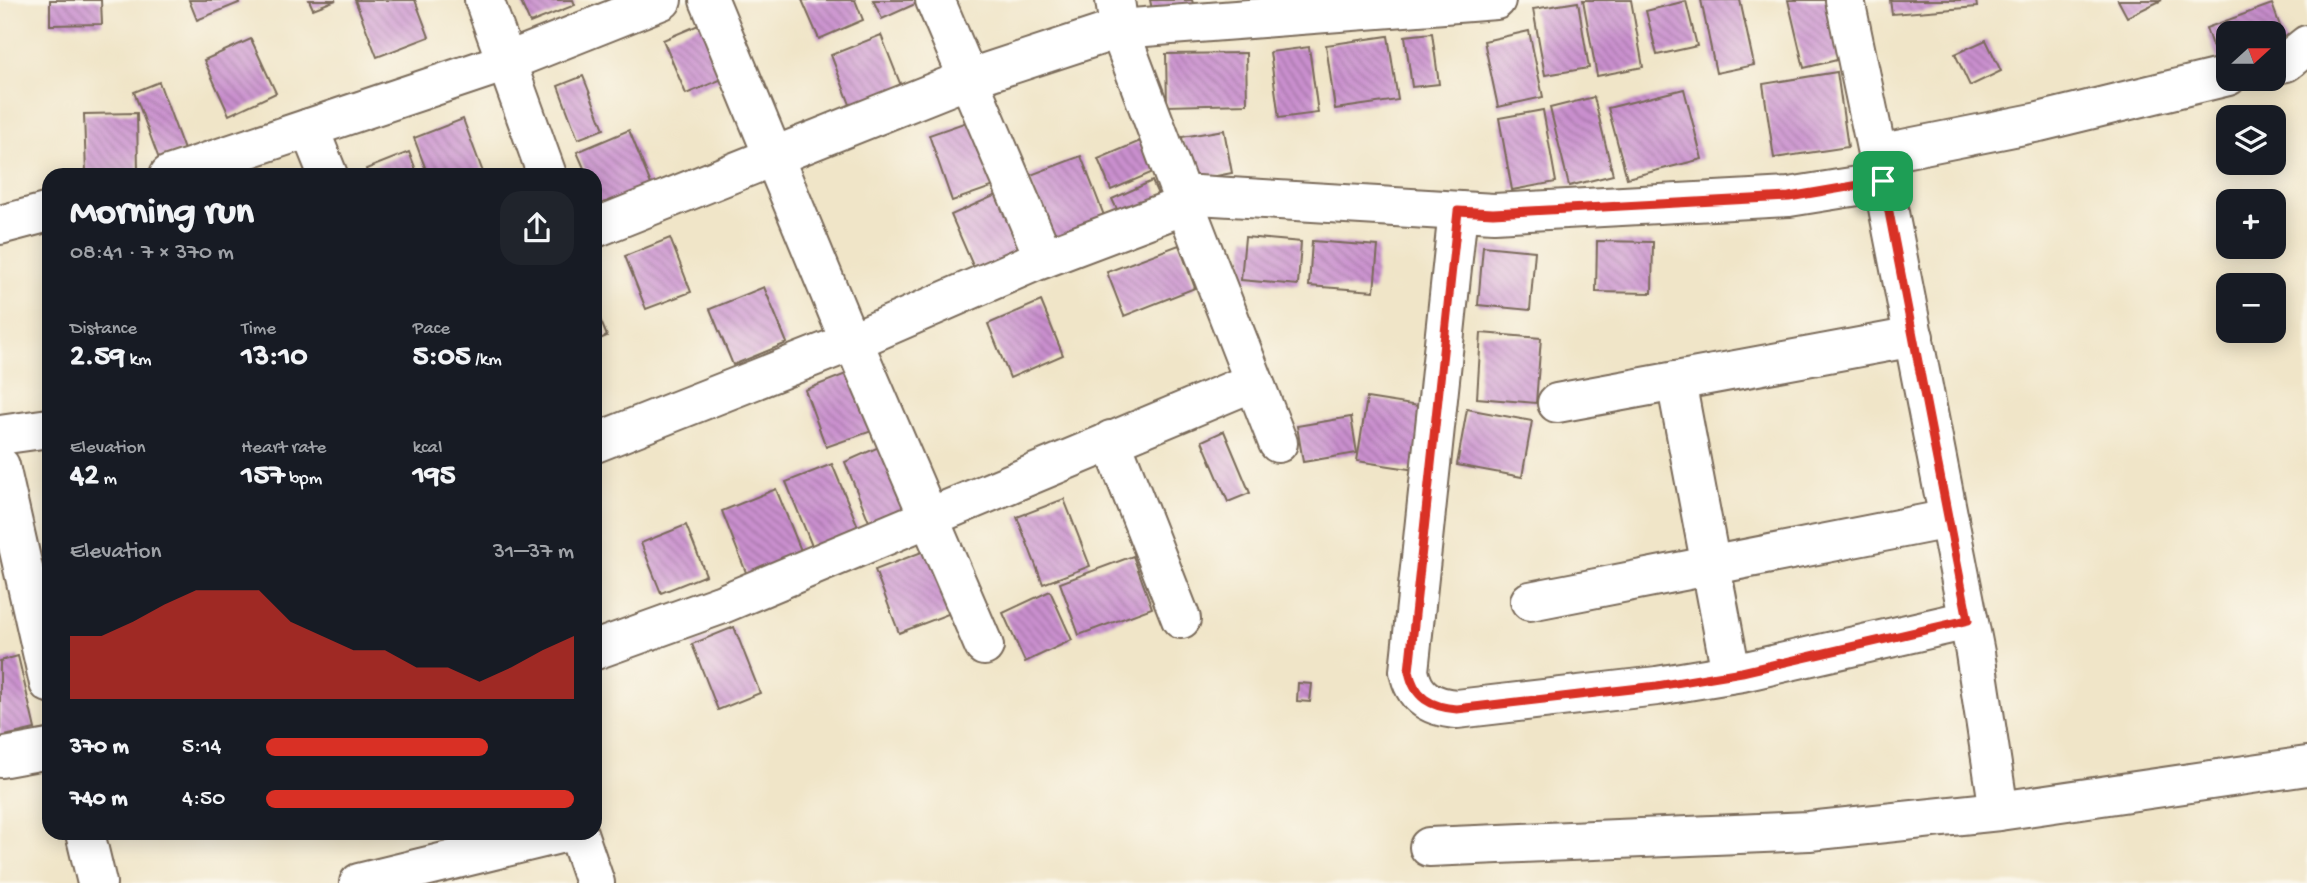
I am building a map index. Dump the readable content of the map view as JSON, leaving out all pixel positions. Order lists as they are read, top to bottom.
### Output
{
  "north": "right",
  "page": {
    "map_buttons": ["+", "−"],
    "heading": ["Morning run", "08:41 · 7 × 370 m"],
    "stats": [
      ["Distance", "2.59 km"],
      ["Time", "13:10"],
      ["Pace", "5:05 /km"],
      ["Elevation", "42 m"],
      ["Heart rate", "157 bpm"],
      ["kcal", "195"]
    ],
    "chart": ["Elevation", "31–37 m"],
    "list": [
      {
        "name": "370 m",
        "note": "5:14"
      },
      {
        "name": "740 m",
        "note": "4:50"
      }
    ]
  }
}
